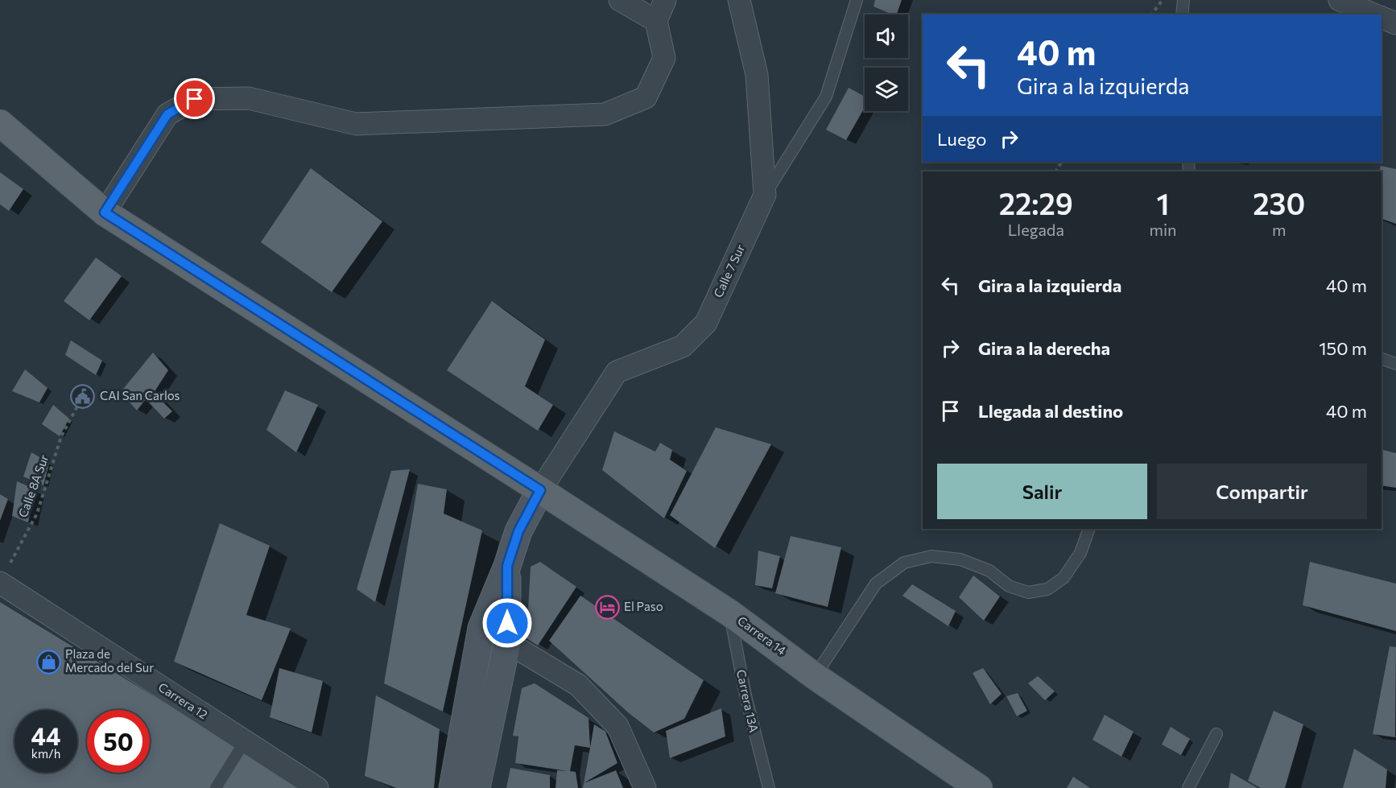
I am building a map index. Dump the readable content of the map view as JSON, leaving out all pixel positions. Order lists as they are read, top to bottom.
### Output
{
  "streets": {
    "main road": ["Carrera 14"],
    "street": ["Calle 7 Sur", "Carrera 12"],
    "lane": ["Carrera 13A"],
    "path": ["Calle 8A Sur"]
  },
  "crossings": [
    ["Calle 7 Sur", "Carrera 14"],
    ["Calle 8A Sur", "Carrera 12"],
    ["Carrera 14", "Carrera 13A"]
  ],
  "places": {
    "public building": ["CAI San Carlos"],
    "hotel": ["El Paso"],
    "shop": ["Plaza de Mercado del Sur"]
  },
  "page": {
    "turn": ["40 m", "Gira a la izquierda"],
    "then": "Luego",
    "eta": [
      "22:29",
      "Llegada",
      "1",
      "min",
      "230",
      "m"
    ],
    "list": [
      {
        "name": "Gira a la izquierda",
        "value": "40 m"
      },
      {
        "name": "Gira a la derecha",
        "value": "150 m"
      },
      {
        "name": "Llegada al destino",
        "value": "40 m"
      }
    ],
    "buttons": ["Salir", "Compartir"],
    "speed": "44 km/h",
    "limit": "50"
  }
}
